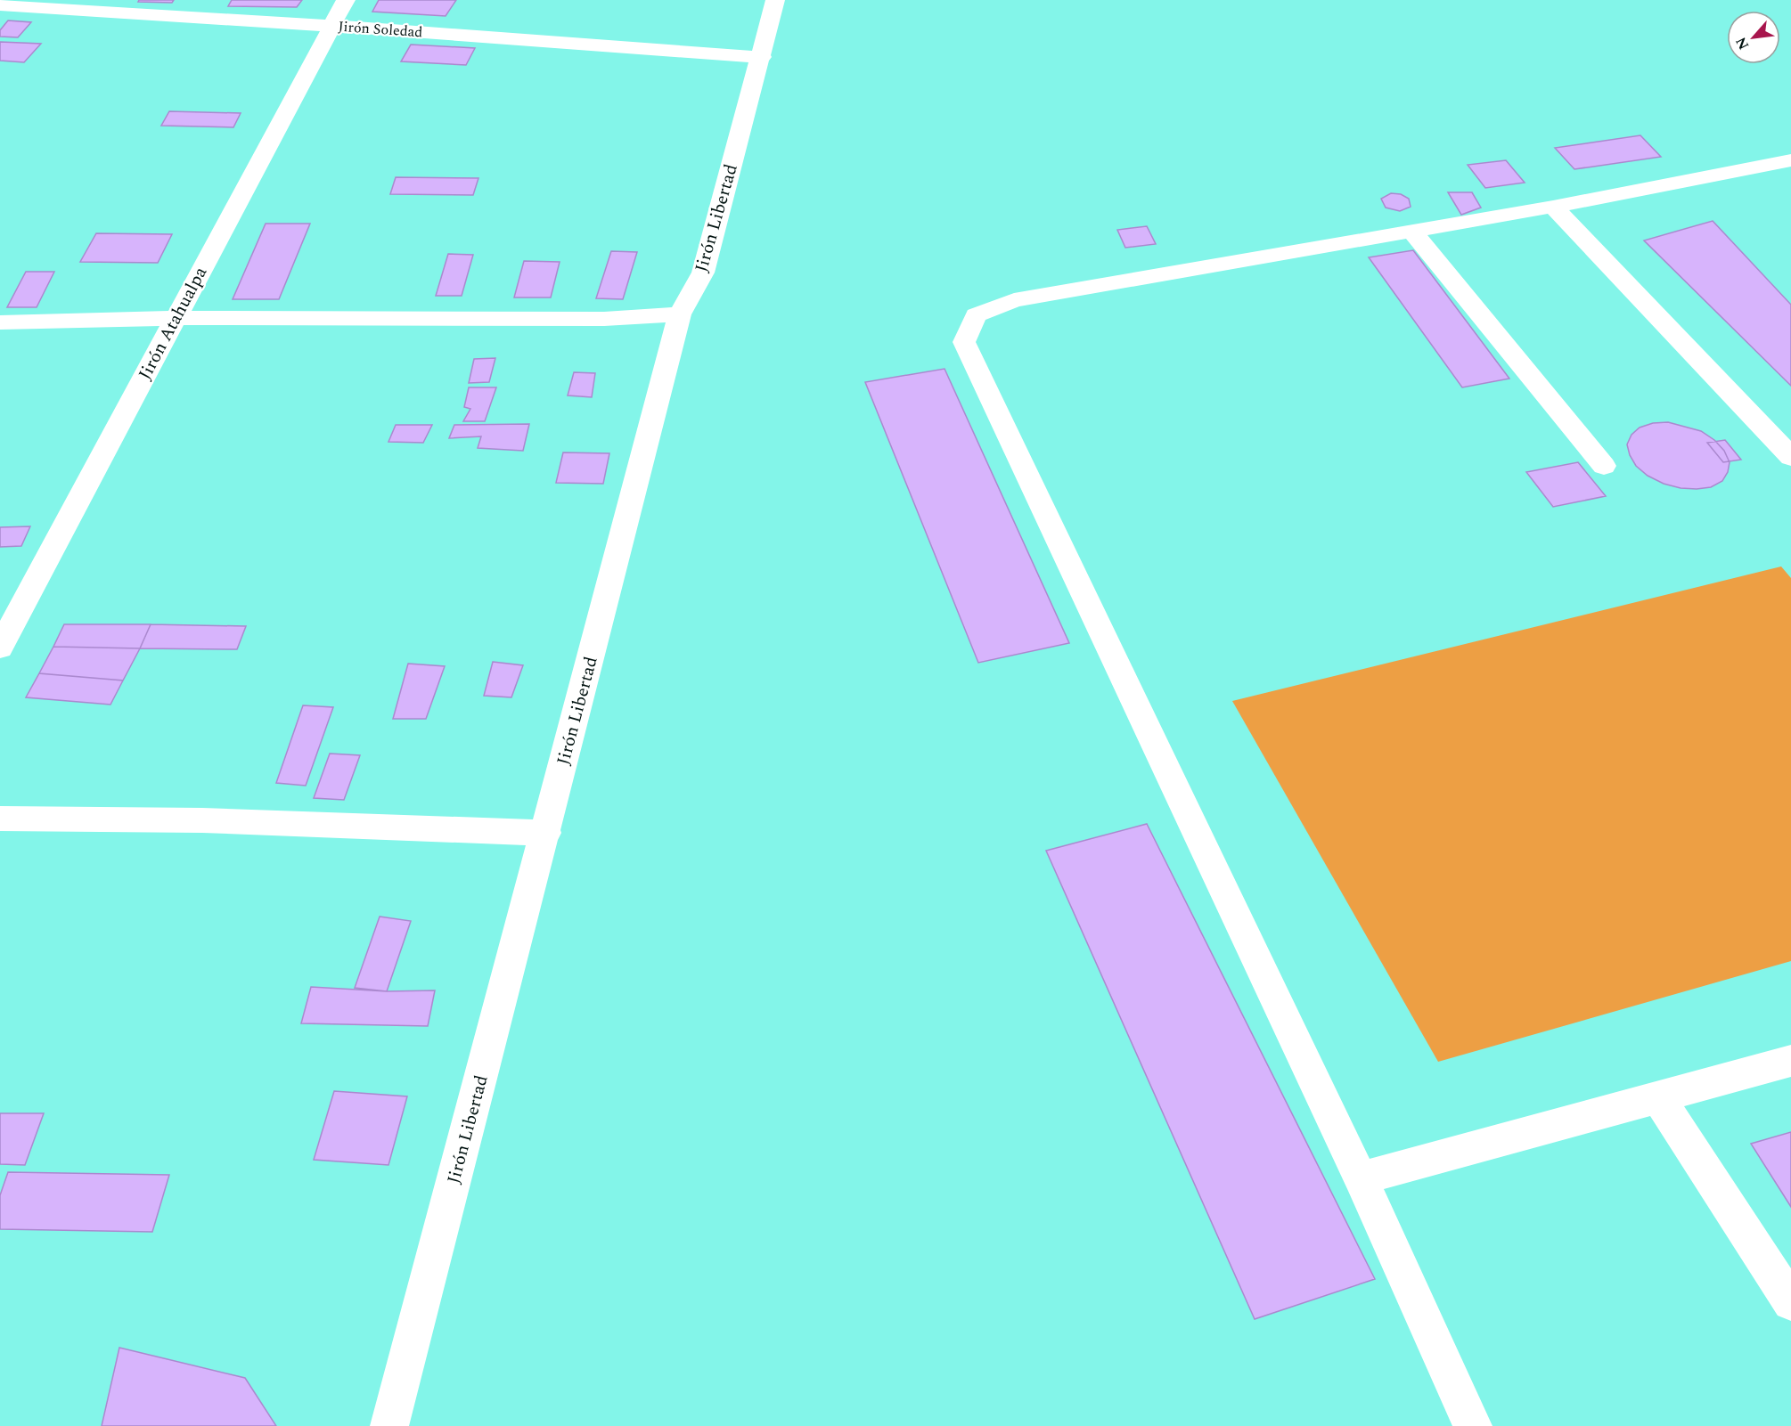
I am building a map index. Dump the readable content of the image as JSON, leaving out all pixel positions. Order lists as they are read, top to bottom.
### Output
{
  "streets": {
    "street": ["Jirón Soledad", "Jirón Libertad", "Jirón Atahualpa"]
  },
  "crossings": [
    ["Jirón Soledad", "Jirón Libertad"],
    ["Jirón Soledad", "Jirón Atahualpa"]
  ],
  "north": "bottom left"
}
